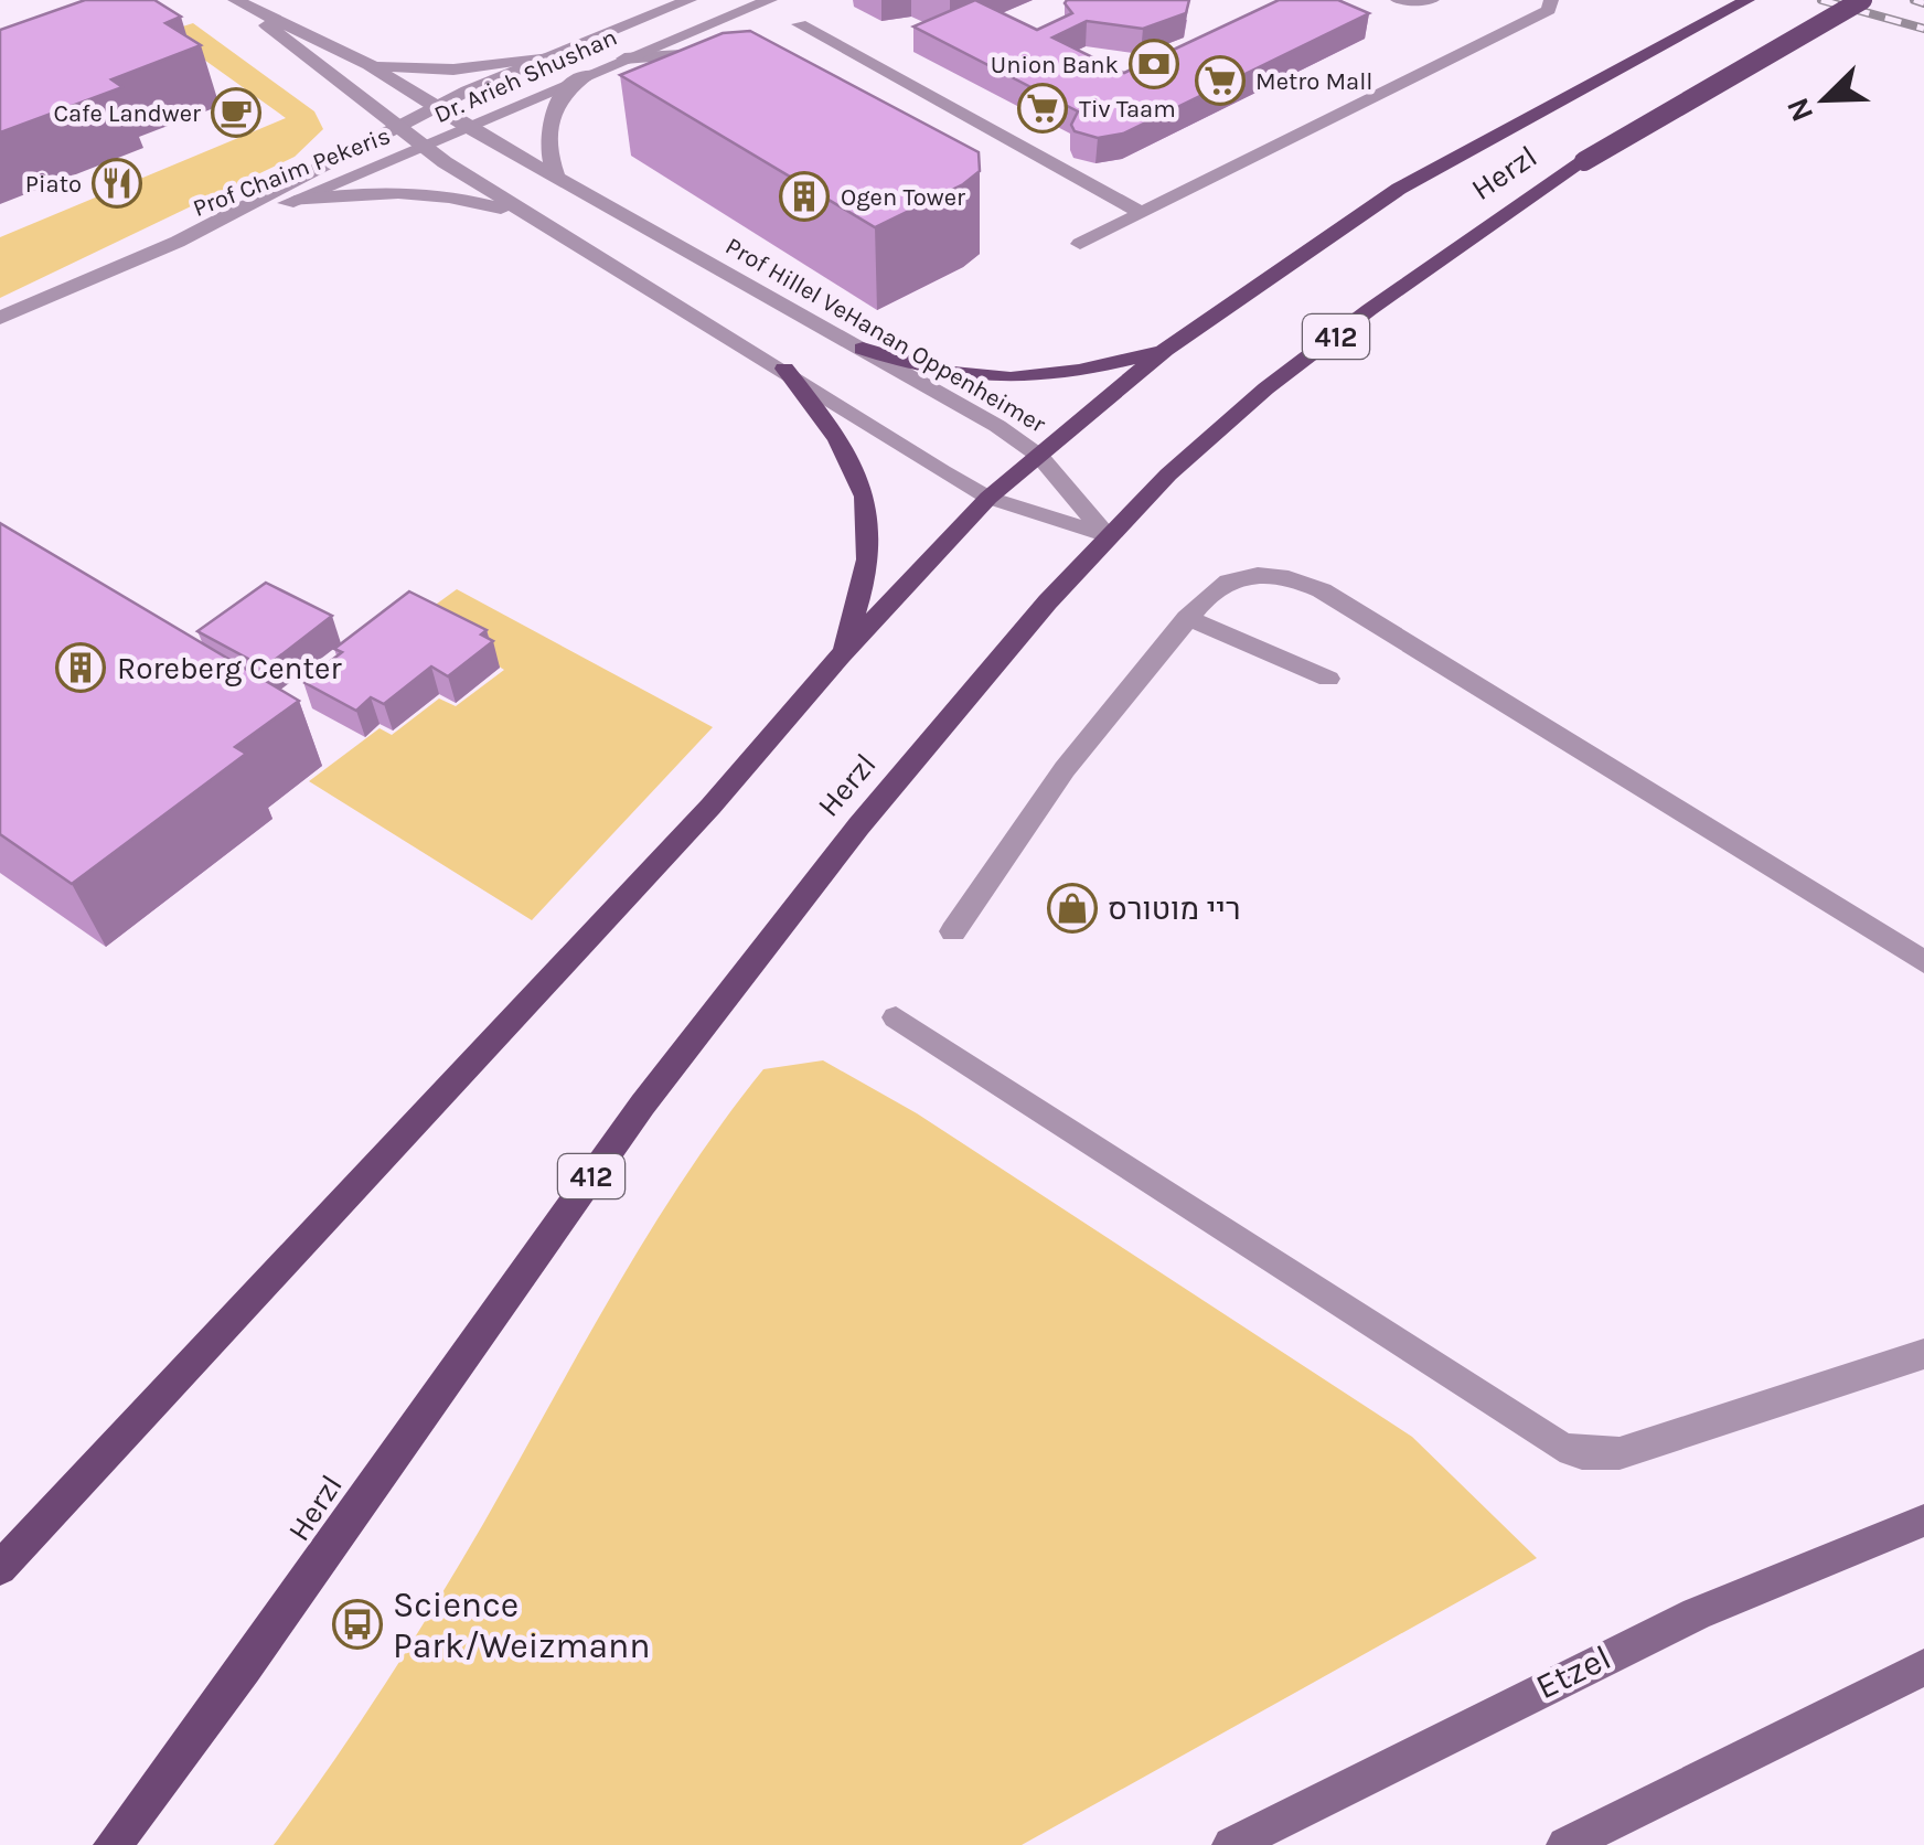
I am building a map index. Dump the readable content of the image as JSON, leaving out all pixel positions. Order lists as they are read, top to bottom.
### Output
{
  "streets": {
    "main road": ["Herzl", "412", "Etzel"],
    "street": ["Dr. Arieh Shushan", "Prof Chaim Pekeris", "Prof Hillel VeHanan Oppenheimer"]
  },
  "crossings": [
    ["Dr. Arieh Shushan", "Prof Chaim Pekeris"],
    ["Dr. Arieh Shushan", "Prof Hillel VeHanan Oppenheimer"],
    ["Prof Chaim Pekeris", "Prof Hillel VeHanan Oppenheimer"],
    ["Herzl", "Prof Hillel VeHanan Oppenheimer"]
  ],
  "places": {
    "bank": ["Union Bank"],
    "supermarket": ["Metro Mall", "Tiv Taam"],
    "cafe": ["Cafe Landwer"],
    "restaurant": ["Piato"],
    "building": ["Ogen Tower", "Roreberg Center"],
    "shop": ["ריי מוטורס"],
    "bus stop": ["Science Park/Weizmann"]
  },
  "north": "bottom left"
}
